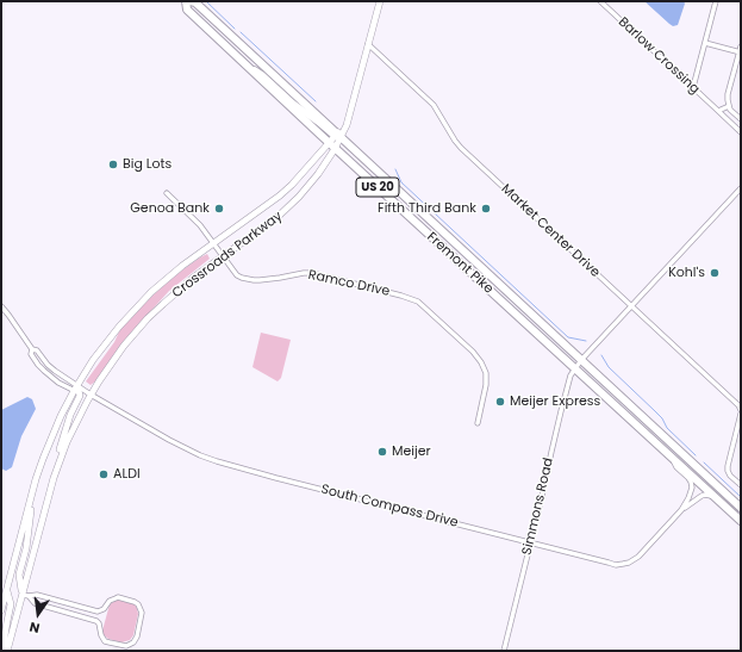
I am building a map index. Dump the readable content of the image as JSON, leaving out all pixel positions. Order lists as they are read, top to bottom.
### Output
{
  "streets": {
    "highway": ["US 20", "Fremont Pike"],
    "street": [
      "Barlow Crossing",
      "Market Center Drive",
      "Crossroads Parkway",
      "Ramco Drive",
      "South Compass Drive",
      "Simmons Road"
    ]
  },
  "crossings": [
    ["Crossroads Parkway", "Fremont Pike"],
    ["Crossroads Parkway", "Ramco Drive"],
    ["Crossroads Parkway", "South Compass Drive"],
    ["Fremont Pike", "South Compass Drive"],
    ["Fremont Pike", "Simmons Road"],
    ["South Compass Drive", "Simmons Road"]
  ],
  "places": [
    "Big Lots",
    "Genoa Bank",
    "Fifth Third Bank",
    "Kohl's",
    "Meijer Express",
    "Meijer",
    "ALDI"
  ],
  "north": "bottom"
}
